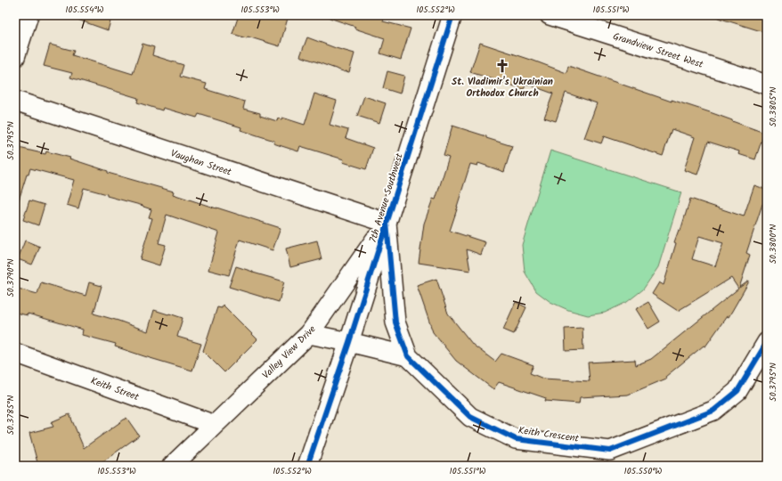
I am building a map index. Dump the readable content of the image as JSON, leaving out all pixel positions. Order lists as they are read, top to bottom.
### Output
{
  "streets": {
    "street": [
      "Grandview Street West",
      "Vaughan Street",
      "7th Avenue Southwest",
      "Valley View Drive",
      "Keith Street",
      "Keith Crescent"
    ]
  },
  "crossings": [
    ["Vaughan Street", "7th Avenue Southwest"],
    ["Vaughan Street", "Valley View Drive"],
    ["Vaughan Street", "Keith Crescent"],
    ["7th Avenue Southwest", "Valley View Drive"],
    ["7th Avenue Southwest", "Keith Crescent"],
    ["Valley View Drive", "Keith Street"],
    ["Valley View Drive", "Keith Crescent"]
  ],
  "places": {
    "church": ["St. Vladimir's Ukrainian Orthodox Church"]
  },
  "coordinates": [
    "105.554°W",
    "105.553°W",
    "105.552°W",
    "105.551°W",
    "50.3805°N",
    "50.3795°N",
    "50.3800°N",
    "50.3790°N",
    "50.3785°N",
    "105.550°W"
  ]
}
